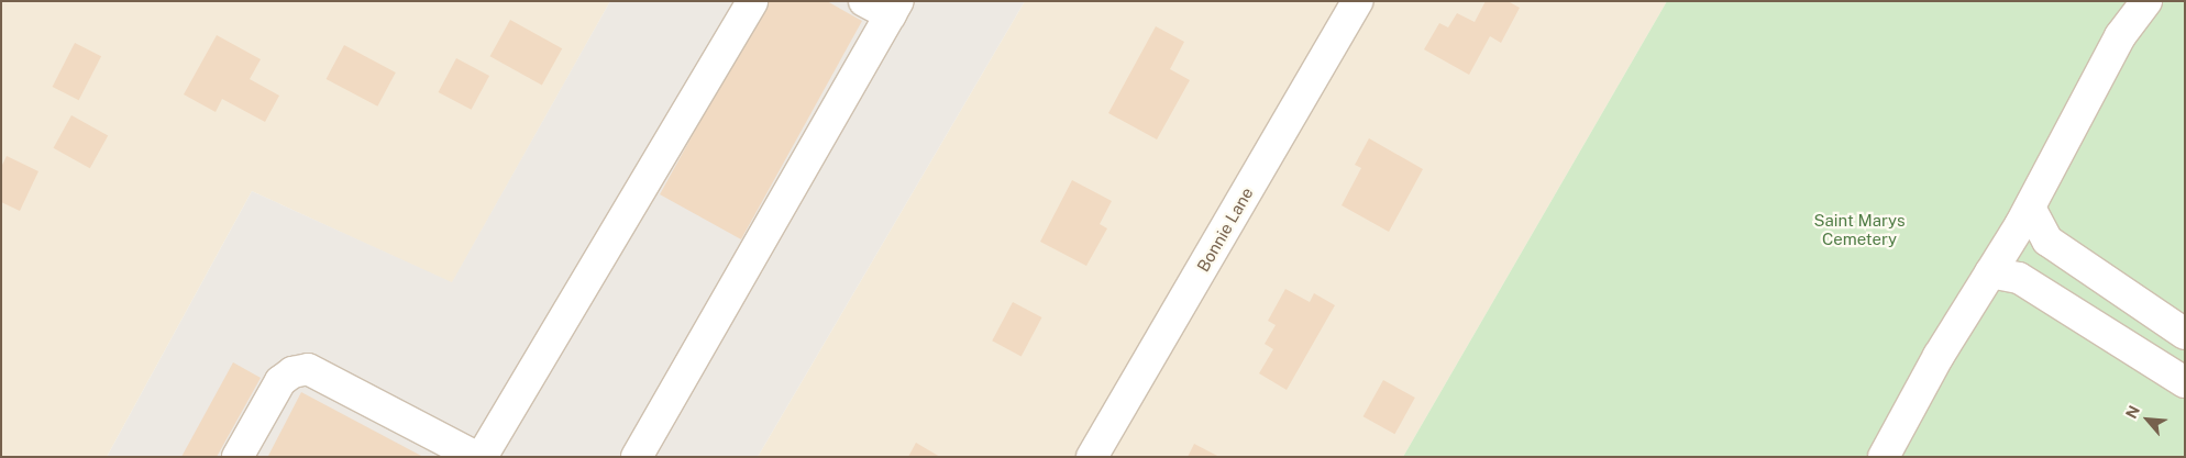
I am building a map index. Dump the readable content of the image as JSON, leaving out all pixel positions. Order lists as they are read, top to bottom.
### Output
{
  "streets": {
    "street": ["Bonnie Lane"]
  },
  "parks": ["Saint Marys Cemetery"],
  "north": "top left"
}
